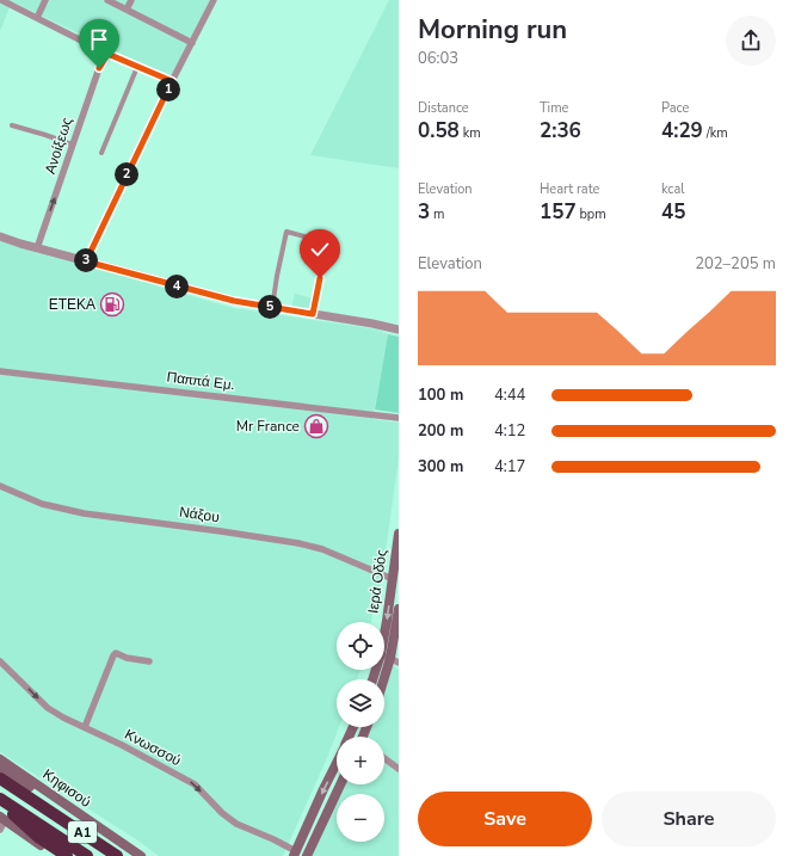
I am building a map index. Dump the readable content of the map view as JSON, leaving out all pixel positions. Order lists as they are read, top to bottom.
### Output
{
  "streets": {
    "highway": ["Α1"],
    "main road": ["Ιερά Οδός", "Κηφισού"],
    "street": [
      "Ανοίξεως",
      "Παππά Εμ.",
      "Νάξου",
      "Κνωσσού"
    ]
  },
  "crossings": [
    ["Νάξου", "Ιερά Οδός"]
  ],
  "one_way": ["Κνωσσού"],
  "places": {
    "fuel station": ["ΕΤΕΚΑ"],
    "shop": ["Mr France"]
  },
  "page": {
    "heading": ["Morning run", "06:03"],
    "pins": [
      "1",
      "2",
      "3",
      "4",
      "5"
    ],
    "stats": [
      ["Distance", "0.58 km"],
      ["Time", "2:36"],
      ["Pace", "4:29 /km"],
      ["Elevation", "3 m"],
      ["Heart rate", "157 bpm"],
      ["kcal", "45"]
    ],
    "chart": ["Elevation", "202–205 m"],
    "list": [
      {
        "name": "100 m",
        "note": "4:44"
      },
      {
        "name": "200 m",
        "note": "4:12"
      },
      {
        "name": "300 m",
        "note": "4:17"
      }
    ],
    "map_buttons": ["+", "−"],
    "buttons": ["Save", "Share"]
  }
}
